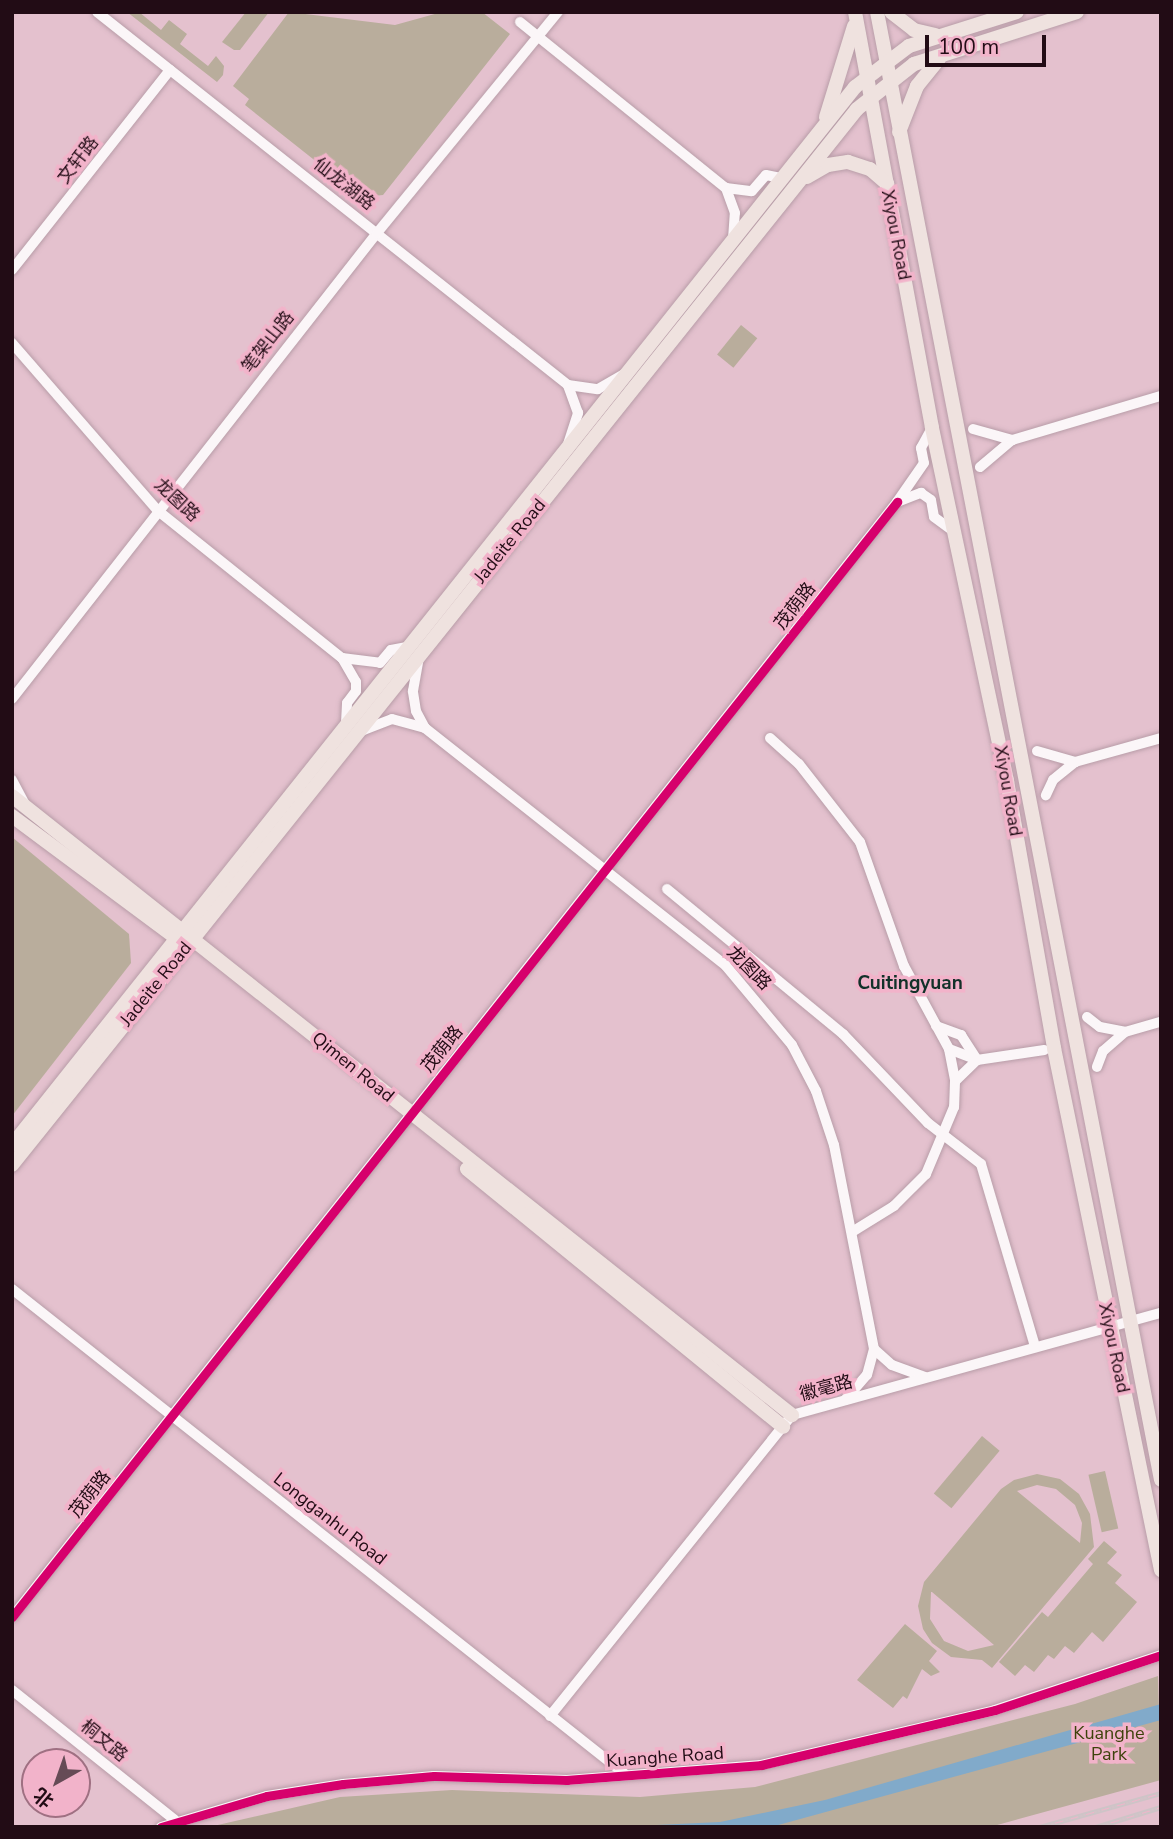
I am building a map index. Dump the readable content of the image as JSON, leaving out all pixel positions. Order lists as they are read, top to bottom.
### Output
{
  "streets": {
    "main road": ["Xiyou Road", "Jadeite Road", "Qimen Road"],
    "street": [
      "文轩路",
      "仙龙湖路",
      "笔架山路",
      "龙图路",
      "茂荫路",
      "徽毫路",
      "Longganhu Road",
      "桐文路",
      "Kuanghe Road"
    ]
  },
  "crossings": [
    ["文轩路", "仙龙湖路"],
    ["仙龙湖路", "笔架山路"],
    ["Xiyou Road", "Jadeite Road"],
    ["Xiyou Road", "茂荫路"],
    ["Xiyou Road", "徽毫路"],
    ["笔架山路", "龙图路"],
    ["龙图路", "茂荫路"],
    ["Jadeite Road", "Qimen Road"],
    ["茂荫路", "Qimen Road"],
    ["茂荫路", "Longganhu Road"],
    ["Qimen Road", "徽毫路"],
    ["Longganhu Road", "Kuanghe Road"],
    ["桐文路", "Kuanghe Road"]
  ],
  "districts": ["Cuitingyuan"],
  "parks": ["Kuanghe Park"],
  "scale_bar": "100 m",
  "north": "bottom left"
}
